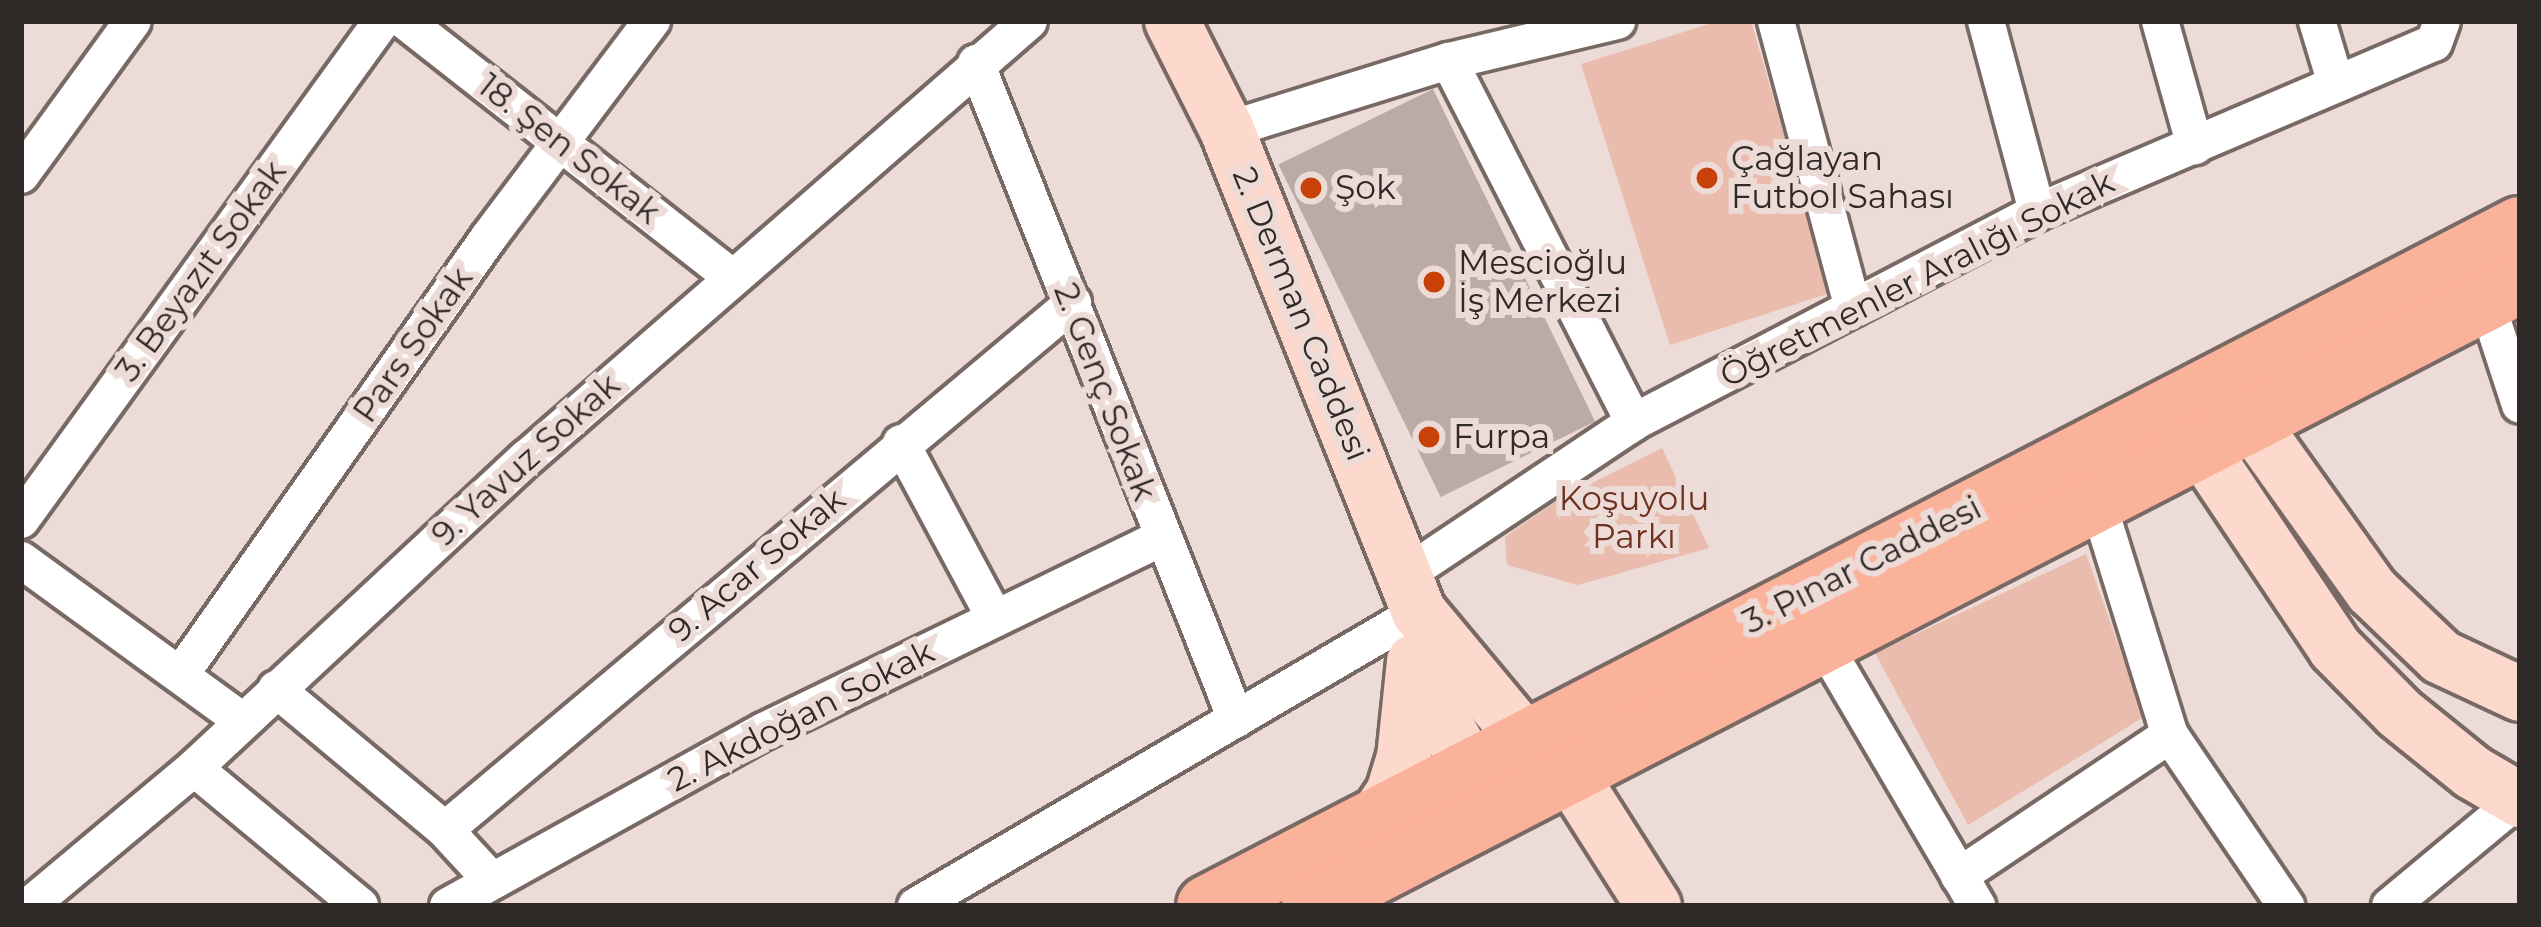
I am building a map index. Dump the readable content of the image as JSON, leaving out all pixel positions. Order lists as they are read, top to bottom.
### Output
{
  "streets": {
    "main road": ["2. Derman Caddesi", "3. Pınar Caddesi"],
    "street": [
      "18. Şen Sokak",
      "3. Beyazıt Sokak",
      "Öğretmenler Aralığı Sokak",
      "Pars Sokak",
      "2. Genç Sokak",
      "9. Yavuz Sokak",
      "9. Acar Sokak",
      "2. Akdoğan Sokak"
    ]
  },
  "crossings": [
    ["18. Şen Sokak", "Pars Sokak"],
    ["18. Şen Sokak", "9. Yavuz Sokak"],
    ["Öğretmenler Aralığı Sokak", "2. Derman Caddesi"],
    ["Öğretmenler Aralığı Sokak", "2. Genç Sokak"],
    ["2. Genç Sokak", "9. Yavuz Sokak"],
    ["2. Genç Sokak", "9. Acar Sokak"],
    ["2. Genç Sokak", "2. Akdoğan Sokak"]
  ],
  "parks": ["Koşuyolu Parkı"],
  "places": [
    "Çağlayan Futbol Sahası",
    "Şok",
    "Mescioğlu İş Merkezi",
    "Furpa"
  ]
}
